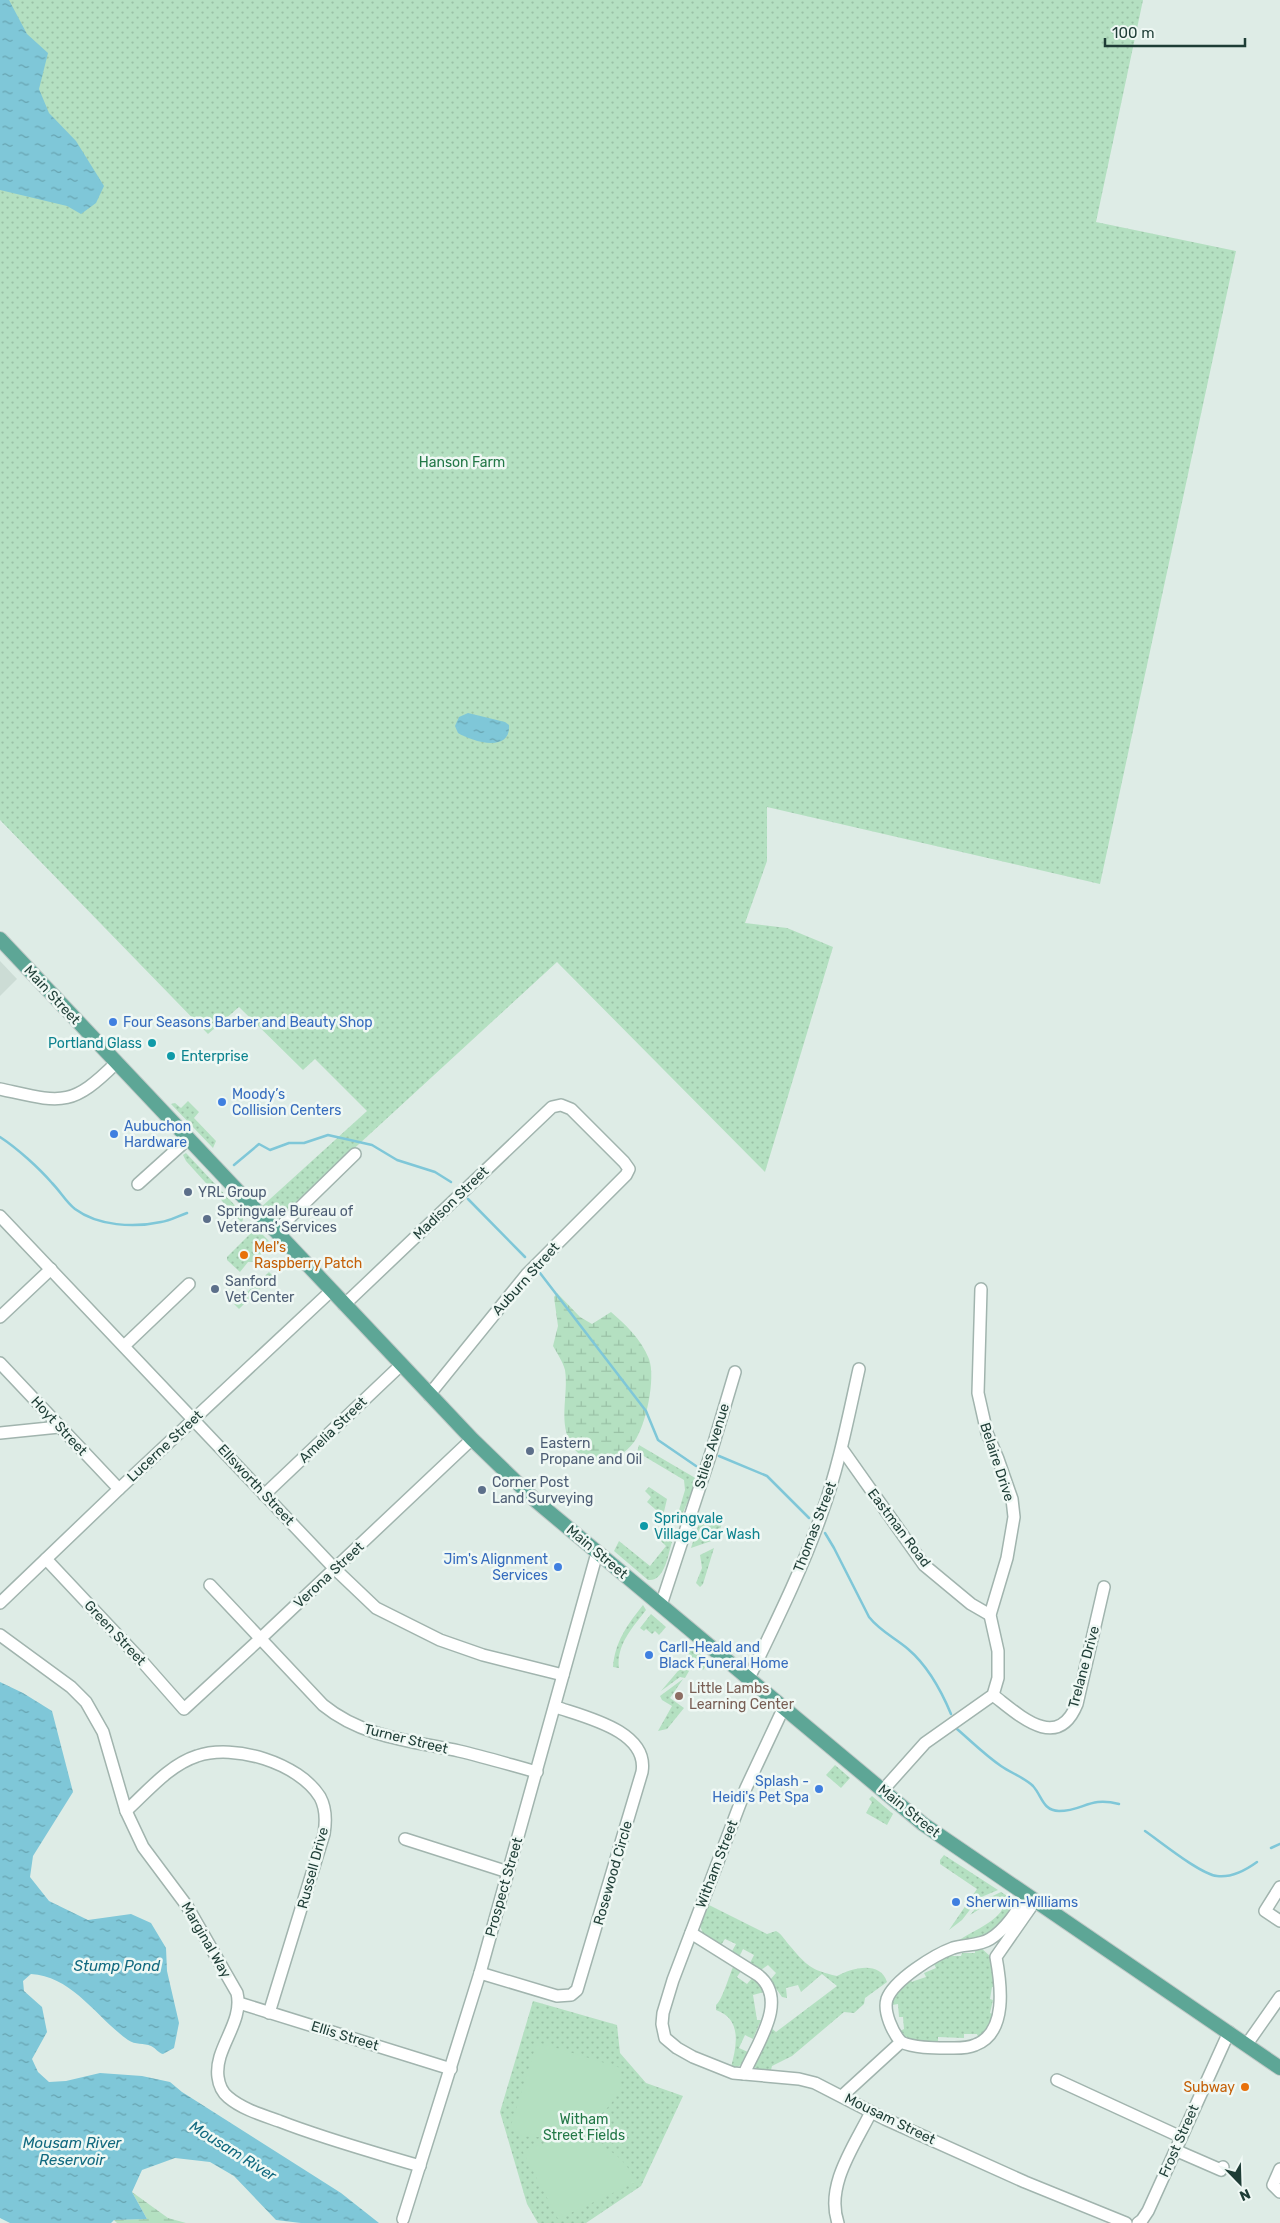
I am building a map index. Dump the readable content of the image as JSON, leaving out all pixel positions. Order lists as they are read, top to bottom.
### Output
{
  "streets": {
    "main road": ["Main Street"],
    "street": [
      "Madison Street",
      "Auburn Street",
      "Hoyt Street",
      "Amelia Street",
      "Lucerne Street",
      "Stiles Avenue",
      "Belaire Drive",
      "Ellsworth Street",
      "Thomas Street",
      "Eastman Road",
      "Verona Street",
      "Green Street",
      "Trelane Drive",
      "Turner Street",
      "Witham Street",
      "Russell Drive",
      "Rosewood Circle",
      "Prospect Street",
      "Marginal Way",
      "Ellis Street",
      "Mousam Street",
      "Frost Street"
    ]
  },
  "crossings": [
    ["Main Street", "Madison Street"],
    ["Main Street", "Auburn Street"],
    ["Main Street", "Amelia Street"],
    ["Main Street", "Lucerne Street"],
    ["Main Street", "Stiles Avenue"],
    ["Main Street", "Thomas Street"],
    ["Main Street", "Verona Street"],
    ["Main Street", "Witham Street"],
    ["Main Street", "Prospect Street"],
    ["Main Street", "Frost Street"],
    ["Madison Street", "Auburn Street"],
    ["Hoyt Street", "Lucerne Street"],
    ["Amelia Street", "Ellsworth Street"],
    ["Lucerne Street", "Ellsworth Street"],
    ["Lucerne Street", "Green Street"],
    ["Belaire Drive", "Eastman Road"],
    ["Belaire Drive", "Trelane Drive"],
    ["Ellsworth Street", "Verona Street"],
    ["Ellsworth Street", "Prospect Street"],
    ["Thomas Street", "Eastman Road"],
    ["Verona Street", "Green Street"],
    ["Verona Street", "Turner Street"],
    ["Turner Street", "Prospect Street"],
    ["Witham Street", "Mousam Street"],
    ["Russell Drive", "Marginal Way"],
    ["Russell Drive", "Ellis Street"],
    ["Rosewood Circle", "Prospect Street"],
    ["Prospect Street", "Ellis Street"],
    ["Marginal Way", "Ellis Street"]
  ],
  "water": ["Stump Pond", "Mousam River Reservoir", "Mousam River"],
  "parks": ["Hanson Farm", "Witham Street Fields"],
  "places": [
    "Four Seasons Barber and Beauty Shop",
    "Portland Glass",
    "Enterprise",
    "Moody’s Collision Centers",
    "Aubuchon Hardware",
    "YRL Group",
    "Springvale Bureau of Veterans' Services",
    "Mel's Raspberry Patch",
    "Sanford Vet Center",
    "Eastern Propane and Oil",
    "Corner Post Land Surveying",
    "Springvale Village Car Wash",
    "Jim's Alignment Services",
    "Carll-Heald and Black Funeral Home",
    "Little Lambs Learning Center",
    "Splash - Heidi's Pet Spa",
    "Sherwin-Williams",
    "Subway"
  ],
  "scale_bar": "100 m",
  "north": "bottom right"
}
